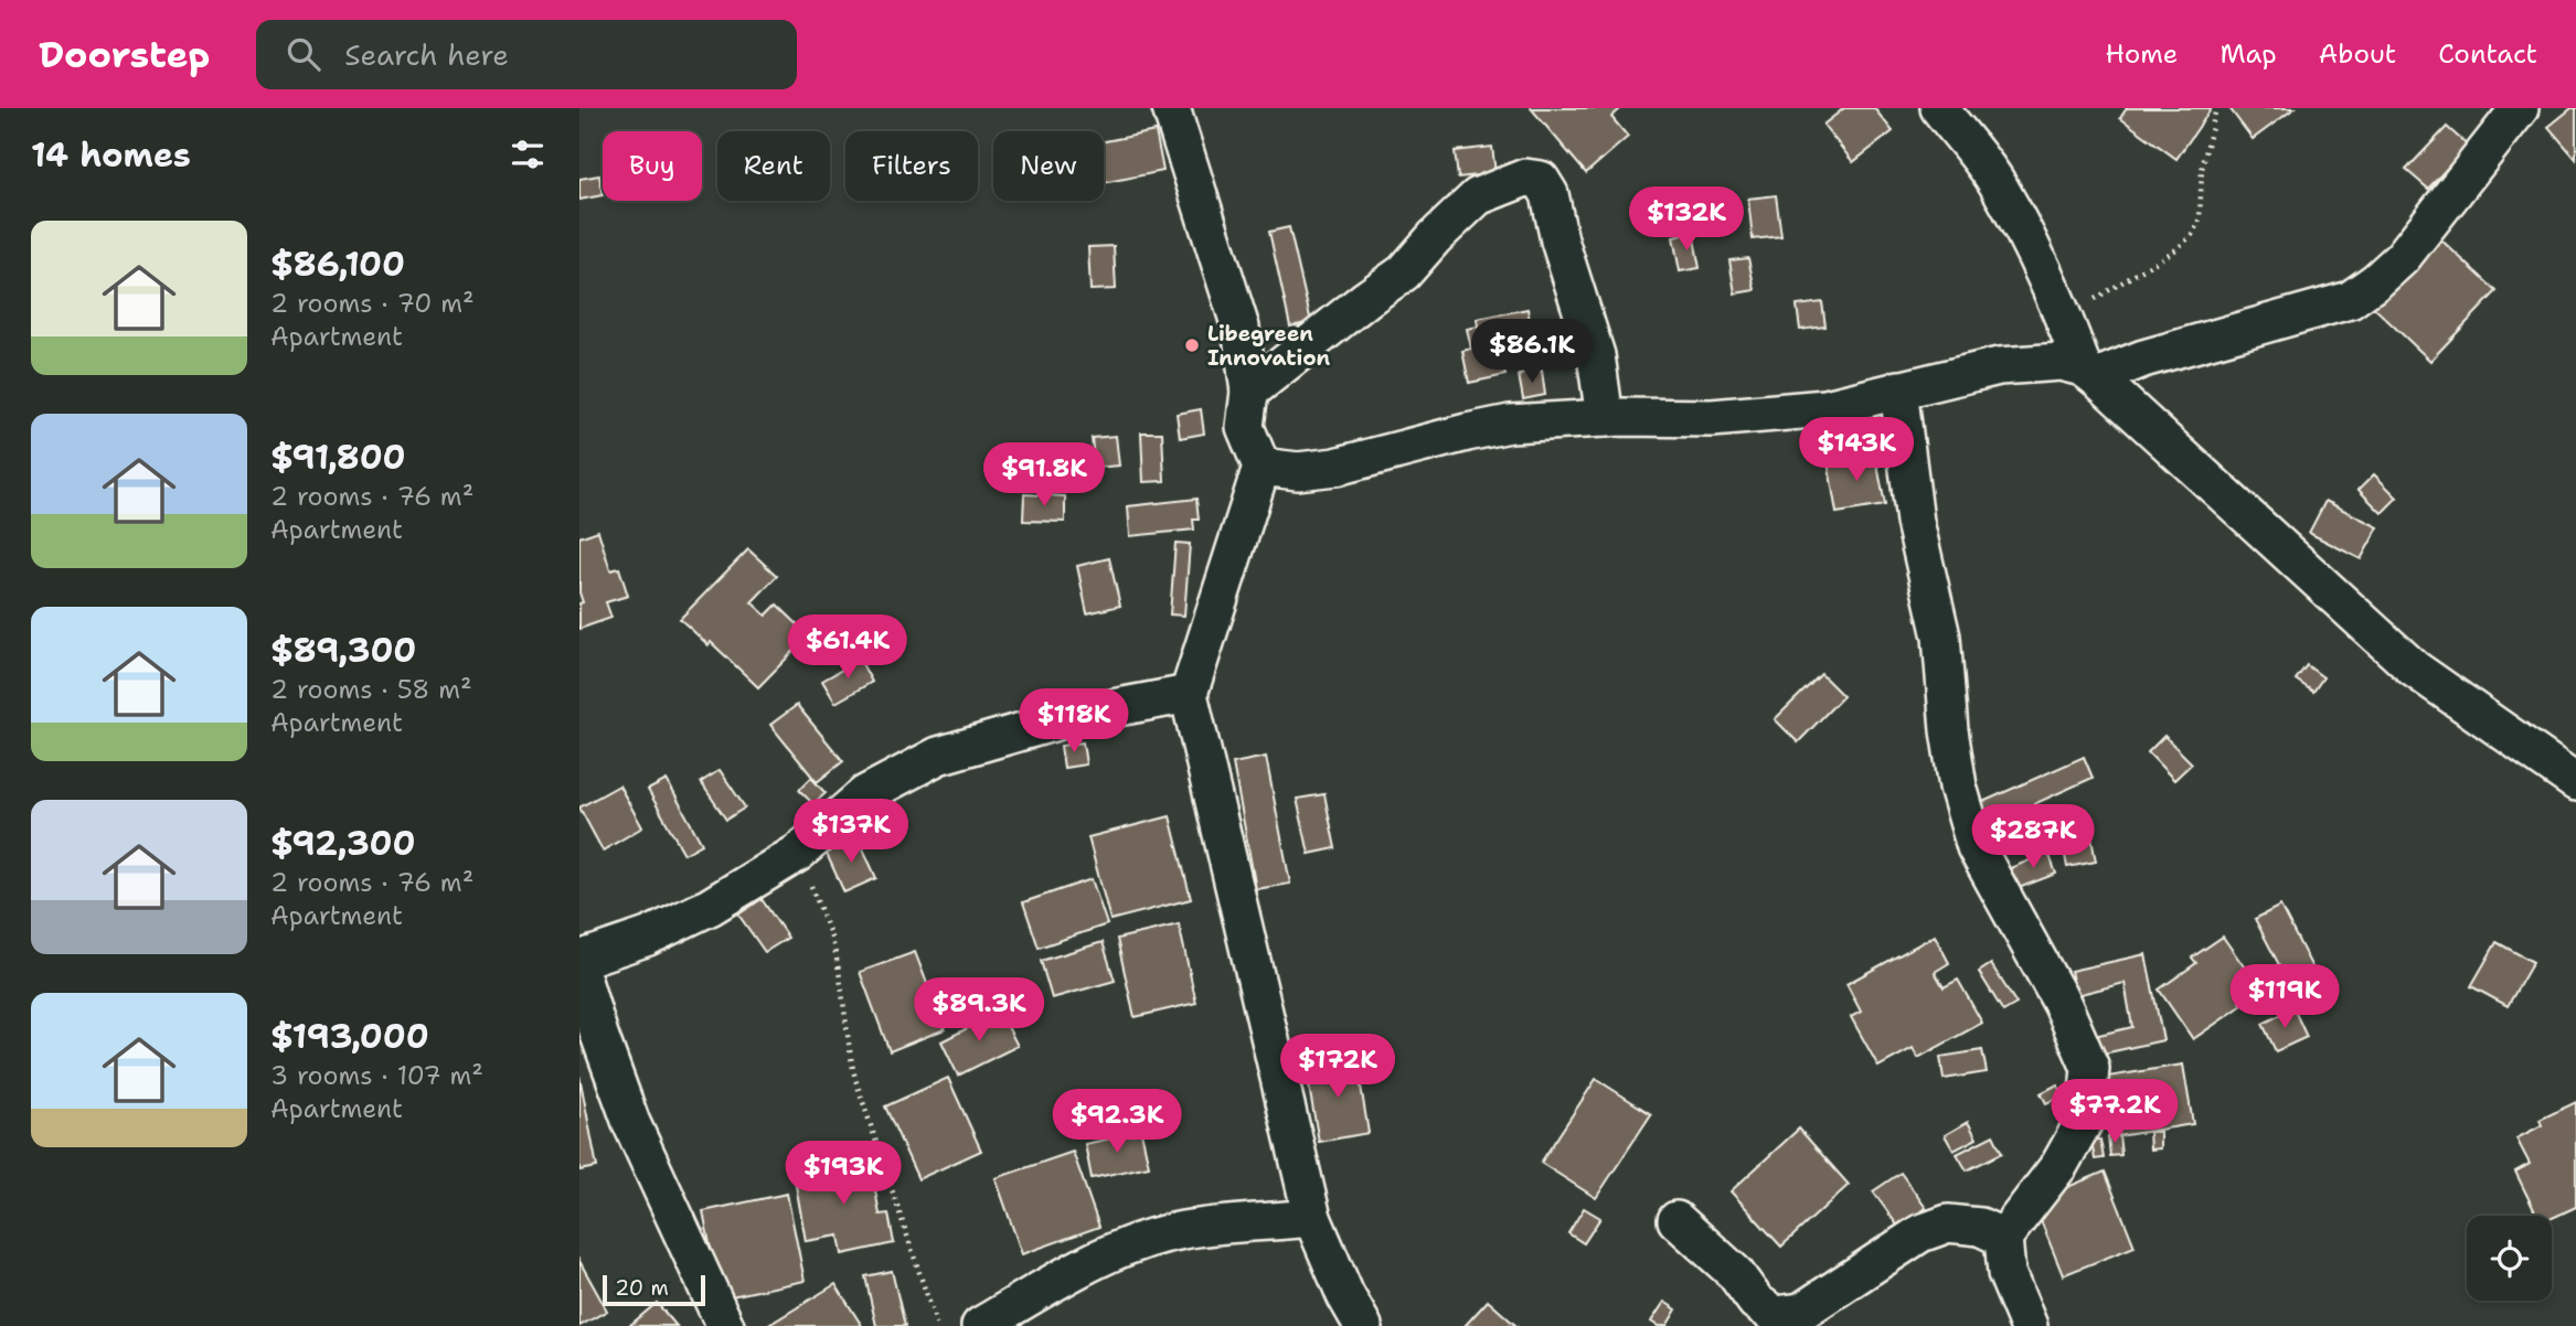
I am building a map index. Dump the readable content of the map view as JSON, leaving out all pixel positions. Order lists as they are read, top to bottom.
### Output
{
  "places": ["Libegreen Innovation"],
  "scale_bar": "20 m",
  "page": {
    "header": "Doorstep",
    "search": "Search here",
    "nav": [
      "Home",
      "Map",
      "About",
      "Contact"
    ],
    "heading": "14 homes",
    "chip": [
      "Buy",
      "Rent",
      "Filters",
      "New"
    ],
    "price": [
      "$132K",
      "$86.1K",
      "$143K",
      "$91.8K",
      "$61.4K",
      "$118K",
      "$137K",
      "$287K",
      "$119K",
      "$89.3K",
      "$172K",
      "$77.2K",
      "$92.3K",
      "$193K"
    ],
    "list": [
      {
        "name": "$86,100",
        "note": "2 rooms · 70 m² · Apartment"
      },
      {
        "name": "$91,800",
        "note": "2 rooms · 76 m² · Apartment"
      },
      {
        "name": "$89,300",
        "note": "2 rooms · 58 m² · Apartment"
      },
      {
        "name": "$92,300",
        "note": "2 rooms · 76 m² · Apartment"
      },
      {
        "name": "$193,000",
        "note": "3 rooms · 107 m² · Apartment"
      }
    ],
    "scale": "20 m"
  }
}
